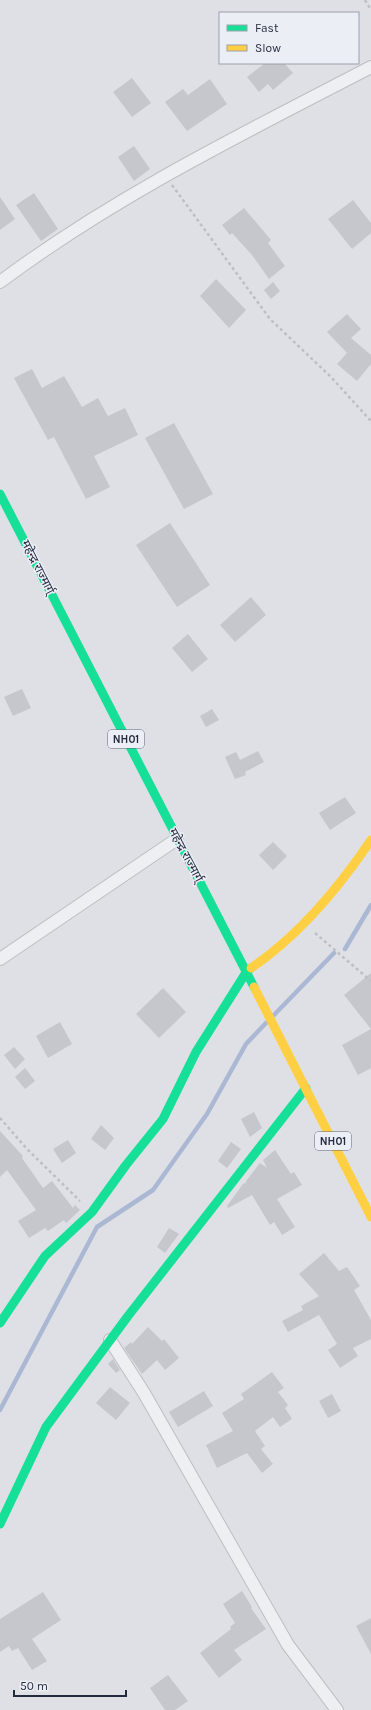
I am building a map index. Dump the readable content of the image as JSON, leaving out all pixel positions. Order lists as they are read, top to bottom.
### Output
{
  "streets": {
    "main road": ["महेन्द्र राज्मार्ग्", "NH01"]
  },
  "legend": ["Fast", "Slow"],
  "scale_bar": "50 m"
}
